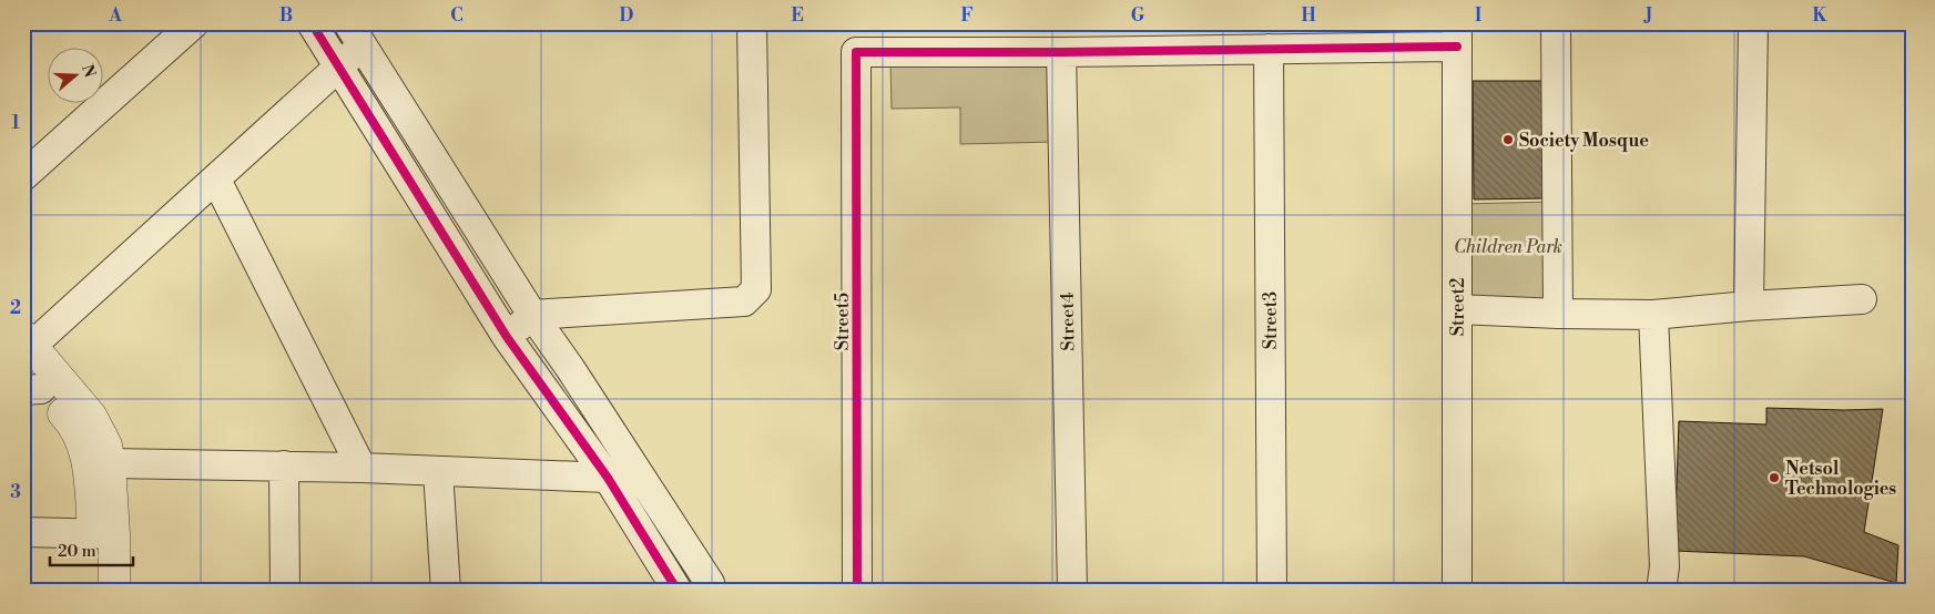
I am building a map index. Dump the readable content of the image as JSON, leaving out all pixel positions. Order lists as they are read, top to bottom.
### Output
{
  "streets": {
    "street": [
      "Street2",
      "Street3",
      "Street5",
      "Street4"
    ]
  },
  "crossings": [
    ["Street5", "Street4"]
  ],
  "parks": ["Children Park"],
  "places": ["Society Mosque", "Netsol Technologies"],
  "scale_bar": "20 m",
  "north": "right",
  "grid": {
    "columns": [
      "A",
      "B",
      "C",
      "D",
      "E",
      "F",
      "G",
      "H",
      "I",
      "J",
      "K"
    ],
    "rows": ["1", "2", "3"]
  }
}
